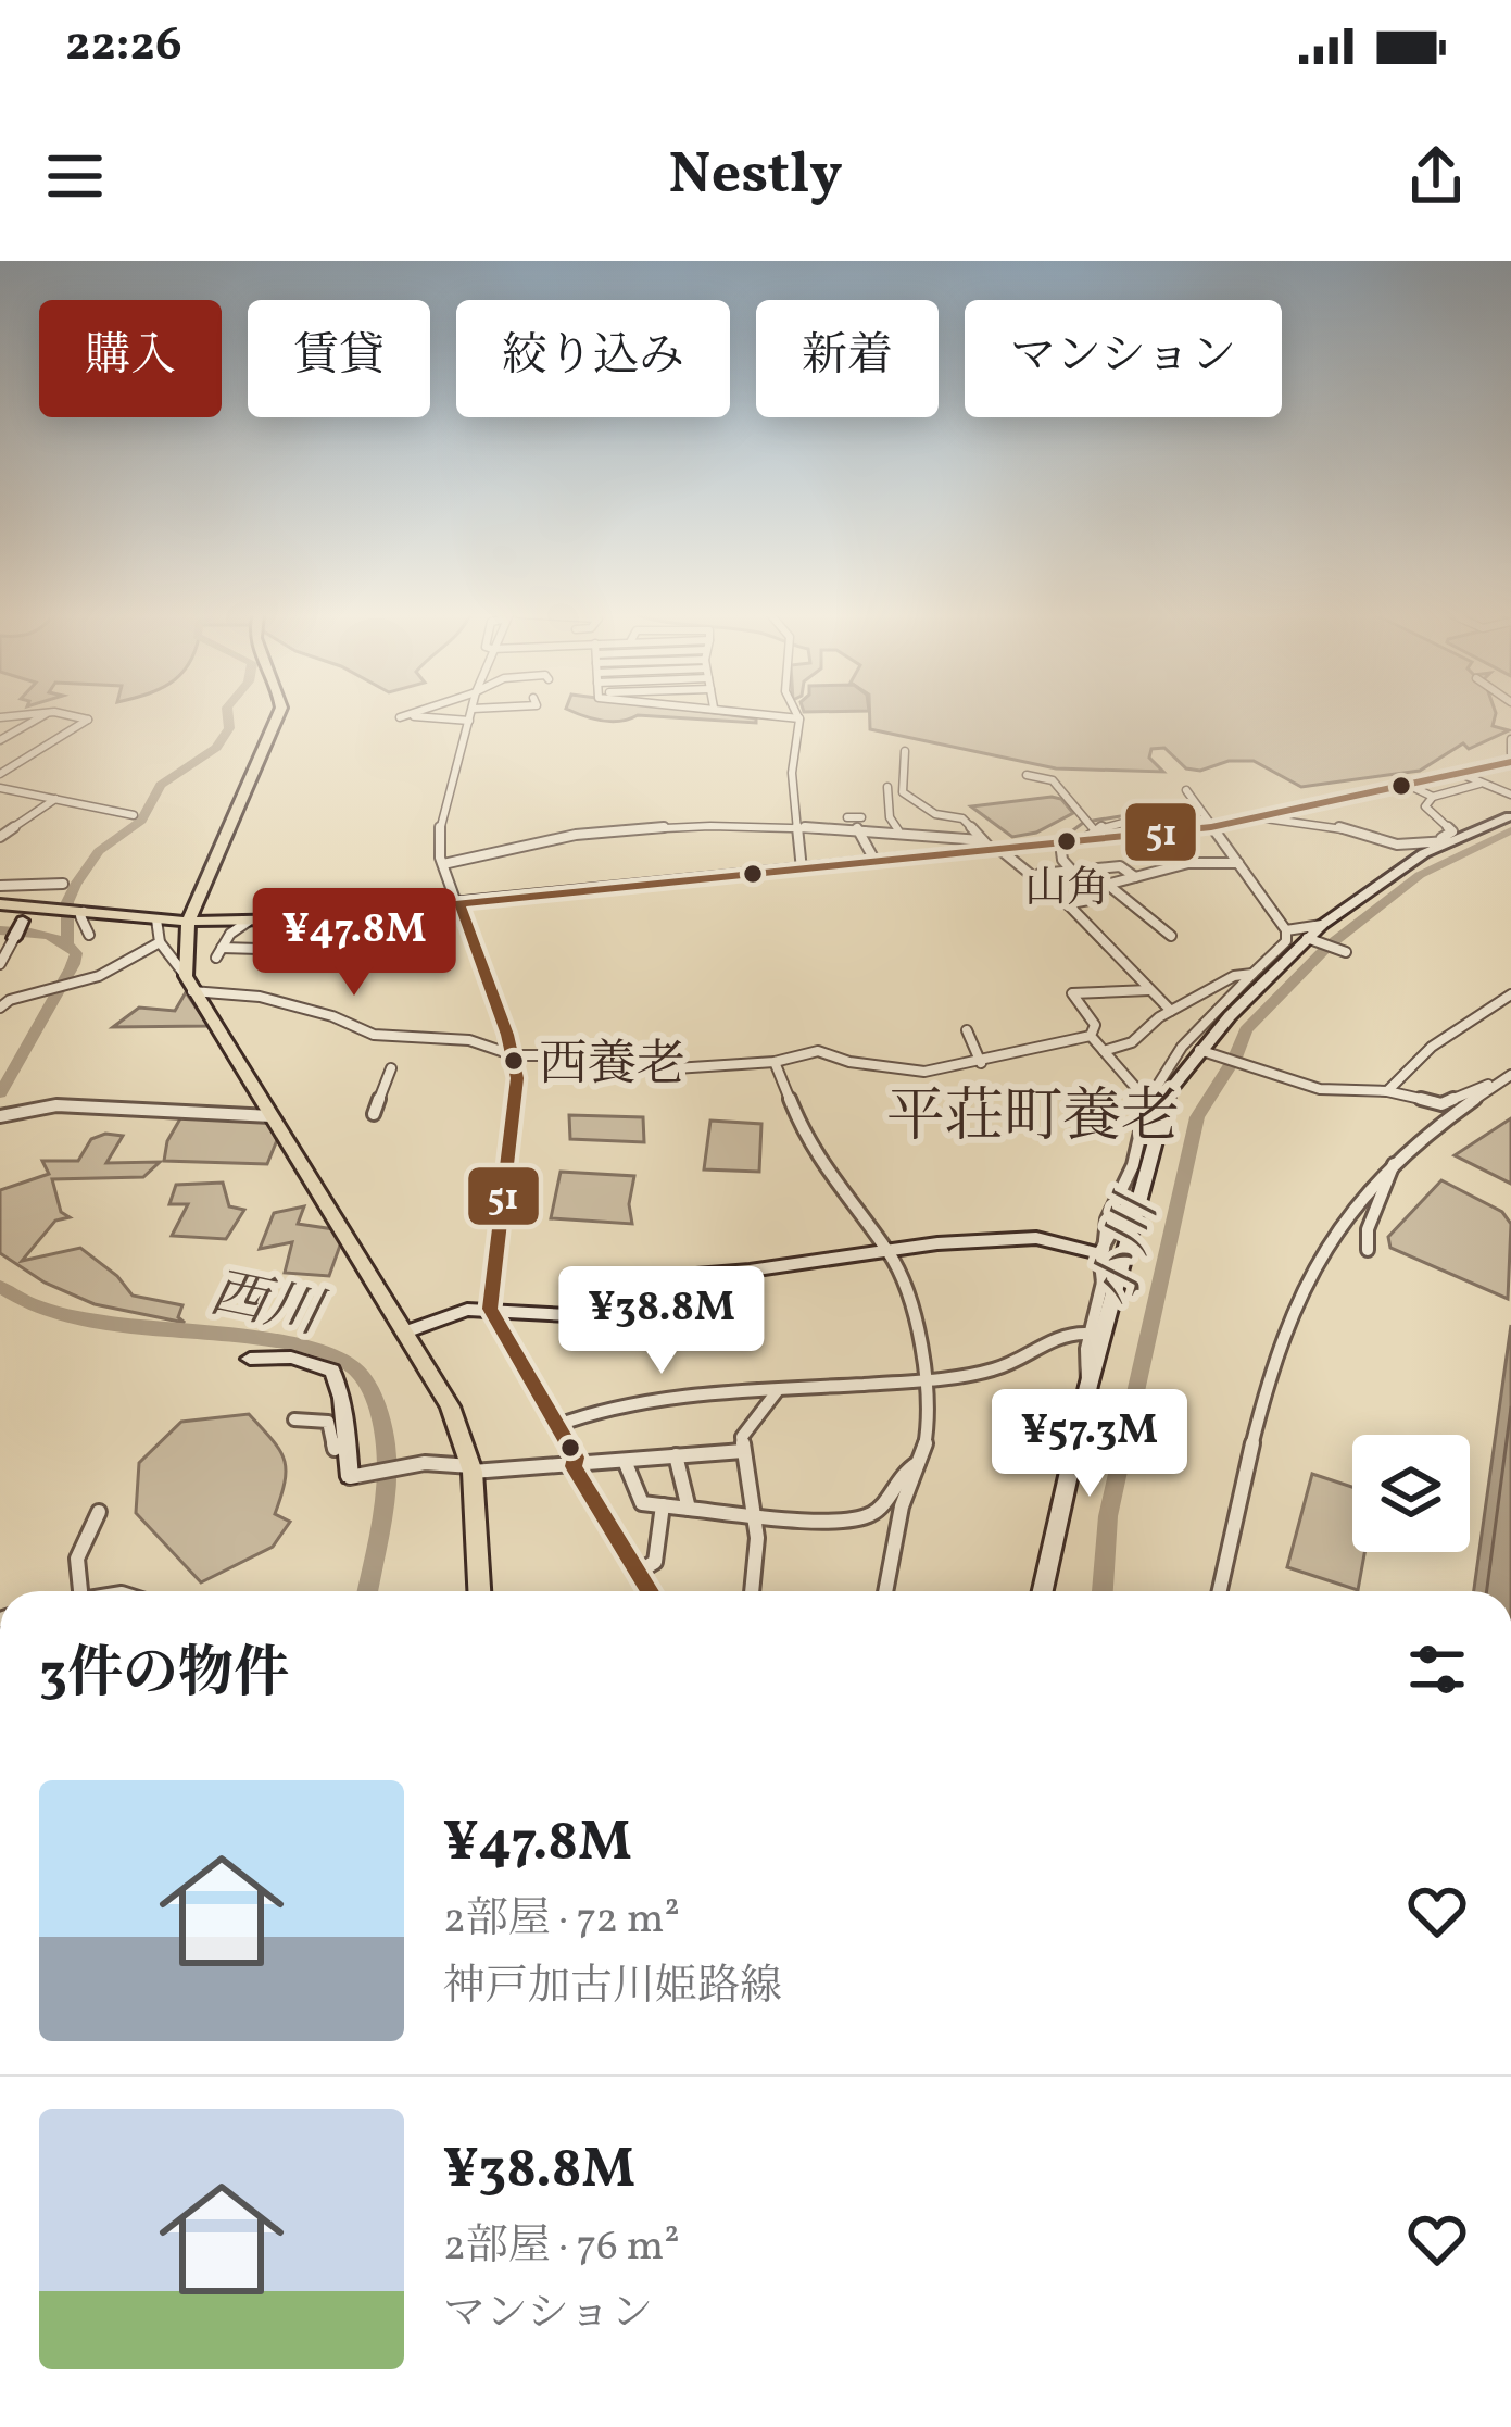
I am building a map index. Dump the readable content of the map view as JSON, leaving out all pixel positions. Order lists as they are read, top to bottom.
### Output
{
  "districts": ["平荘町養老"],
  "water": ["小川", "西川"],
  "places": ["山角", "西養老"],
  "lines": ["transit line 51"],
  "page": {
    "status": "22:26",
    "header": "Nestly",
    "chip": [
      "購入",
      "賃貸",
      "絞り込み",
      "新着",
      "マンション"
    ],
    "price": ["¥47.8M", "¥38.8M", "¥57.3M"],
    "heading": "3件の物件",
    "list": [
      {
        "name": "¥47.8M",
        "note": "2部屋 · 72 m² · 神戸加古川姫路線"
      },
      {
        "name": "¥38.8M",
        "note": "2部屋 · 76 m² · マンション"
      }
    ]
  }
}
